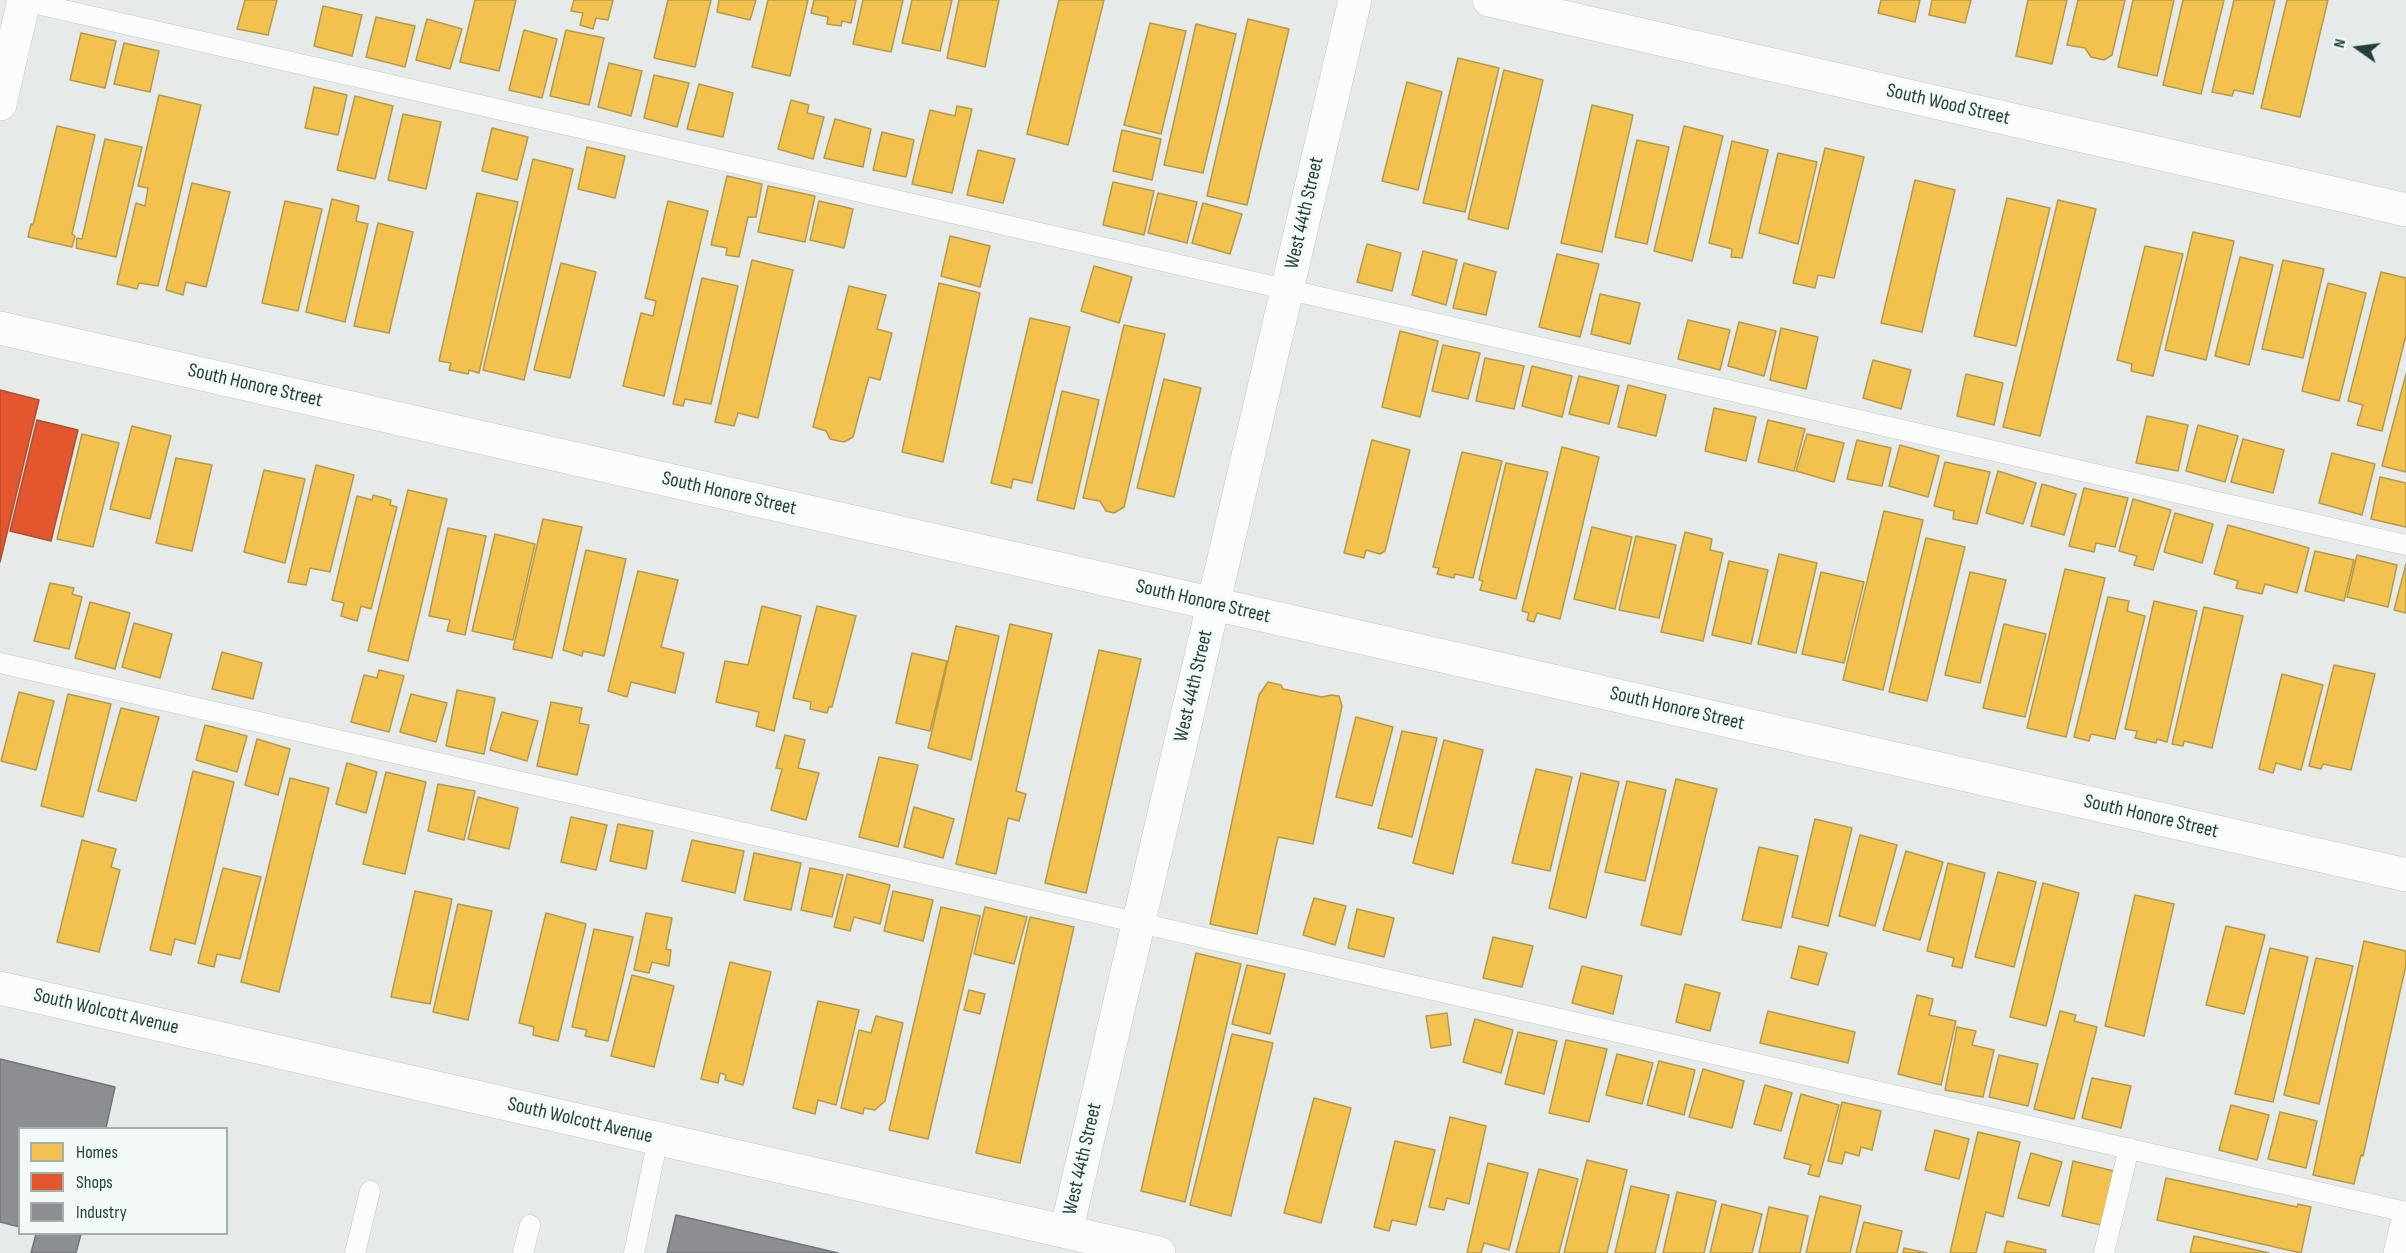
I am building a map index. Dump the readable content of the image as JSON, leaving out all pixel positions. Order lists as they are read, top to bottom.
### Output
{
  "streets": {
    "street": [
      "South Wood Street",
      "West 44th Street",
      "South Honore Street",
      "South Wolcott Avenue"
    ]
  },
  "crossings": [
    ["West 44th Street", "South Honore Street"],
    ["West 44th Street", "South Wolcott Avenue"]
  ],
  "legend": ["Homes", "Shops", "Industry"],
  "north": "left"
}
